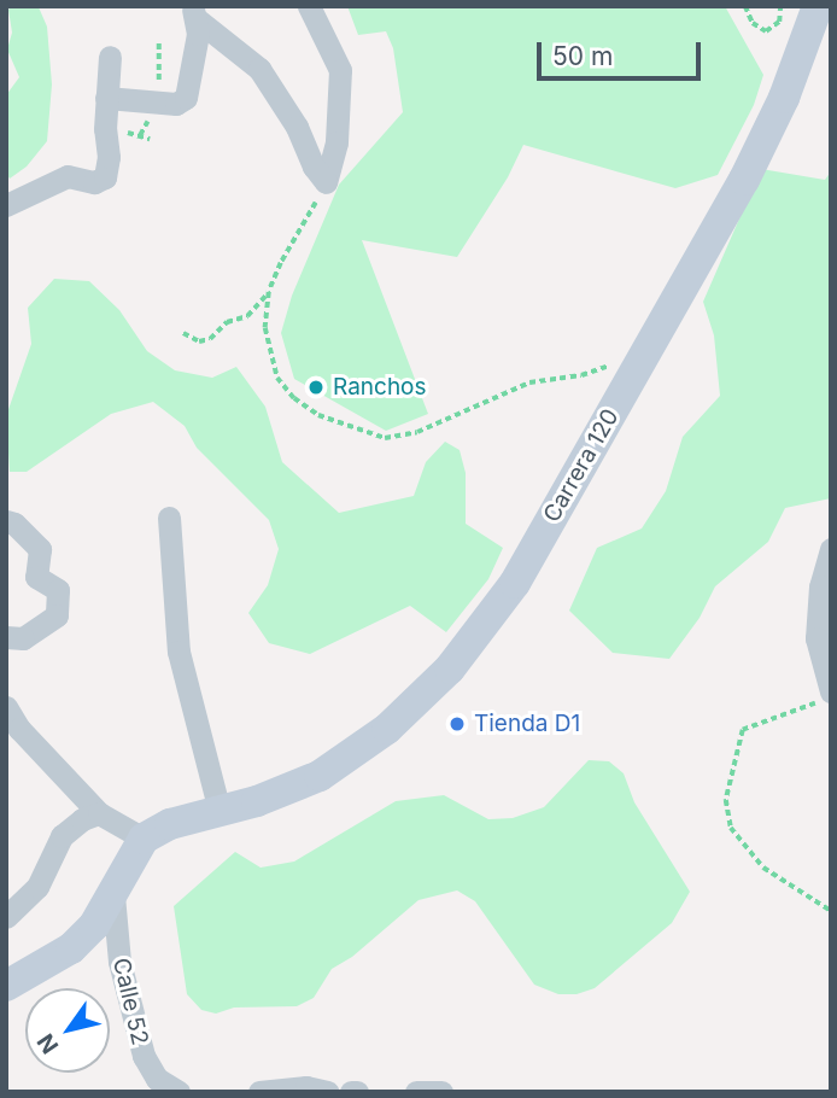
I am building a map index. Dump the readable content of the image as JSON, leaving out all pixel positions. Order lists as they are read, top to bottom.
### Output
{
  "streets": {
    "street": ["Carrera 120", "Calle 52"]
  },
  "places": ["Ranchos", "Tienda D1"],
  "scale_bar": "50 m",
  "north": "bottom left"
}
